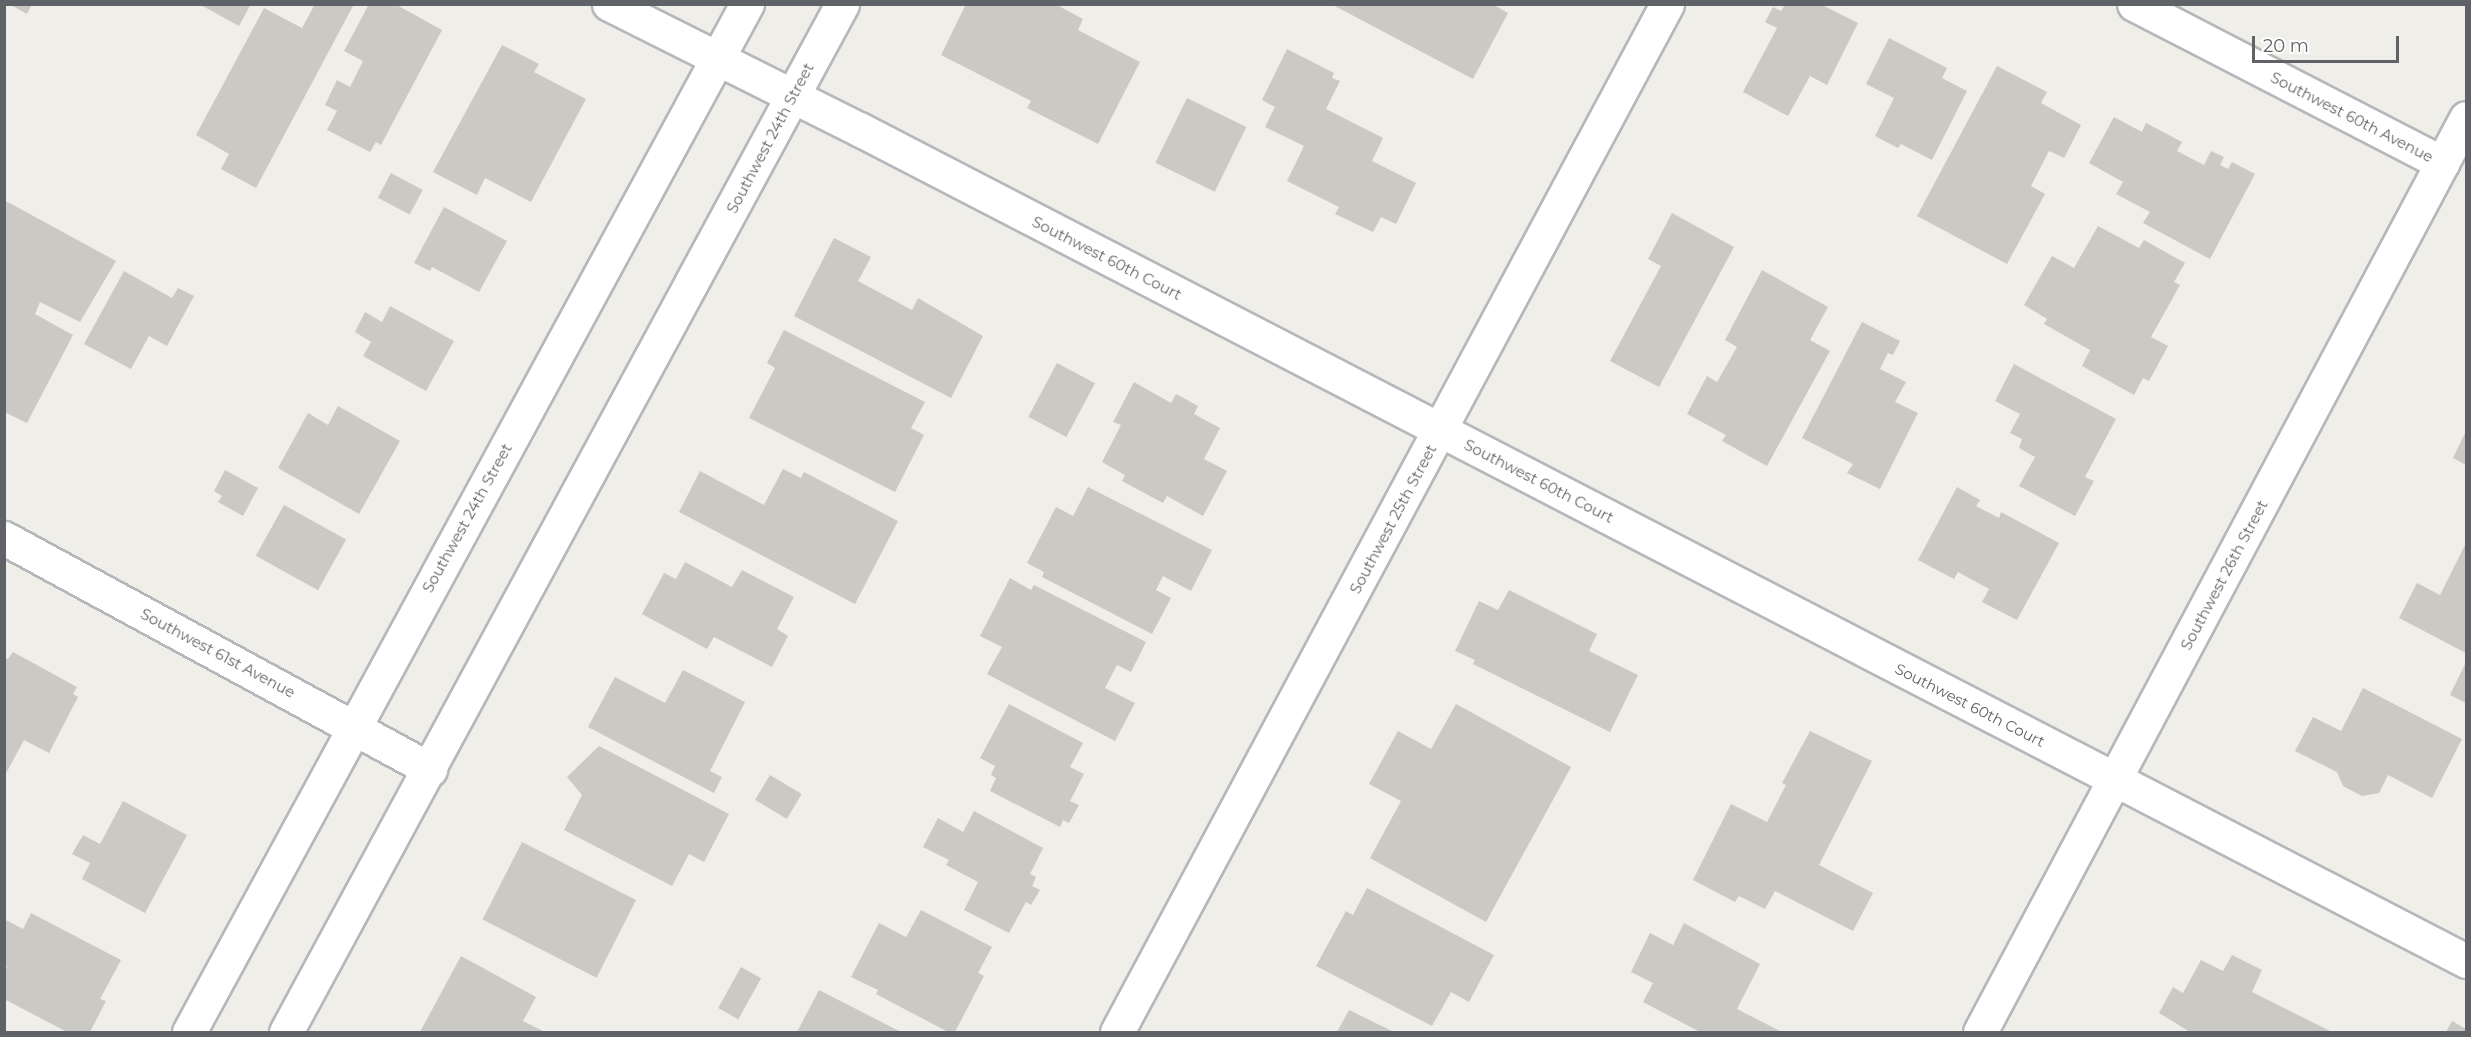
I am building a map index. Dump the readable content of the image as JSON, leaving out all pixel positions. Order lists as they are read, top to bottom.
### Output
{
  "streets": {
    "street": [
      "Southwest 60th Avenue",
      "Southwest 24th Street",
      "Southwest 60th Court",
      "Southwest 25th Street",
      "Southwest 26th Street",
      "Southwest 61st Avenue"
    ]
  },
  "crossings": [
    ["Southwest 60th Avenue", "Southwest 26th Street"],
    ["Southwest 24th Street", "Southwest 60th Court"],
    ["Southwest 24th Street", "Southwest 61st Avenue"],
    ["Southwest 60th Court", "Southwest 25th Street"],
    ["Southwest 60th Court", "Southwest 26th Street"]
  ],
  "scale_bar": "20 m"
}
